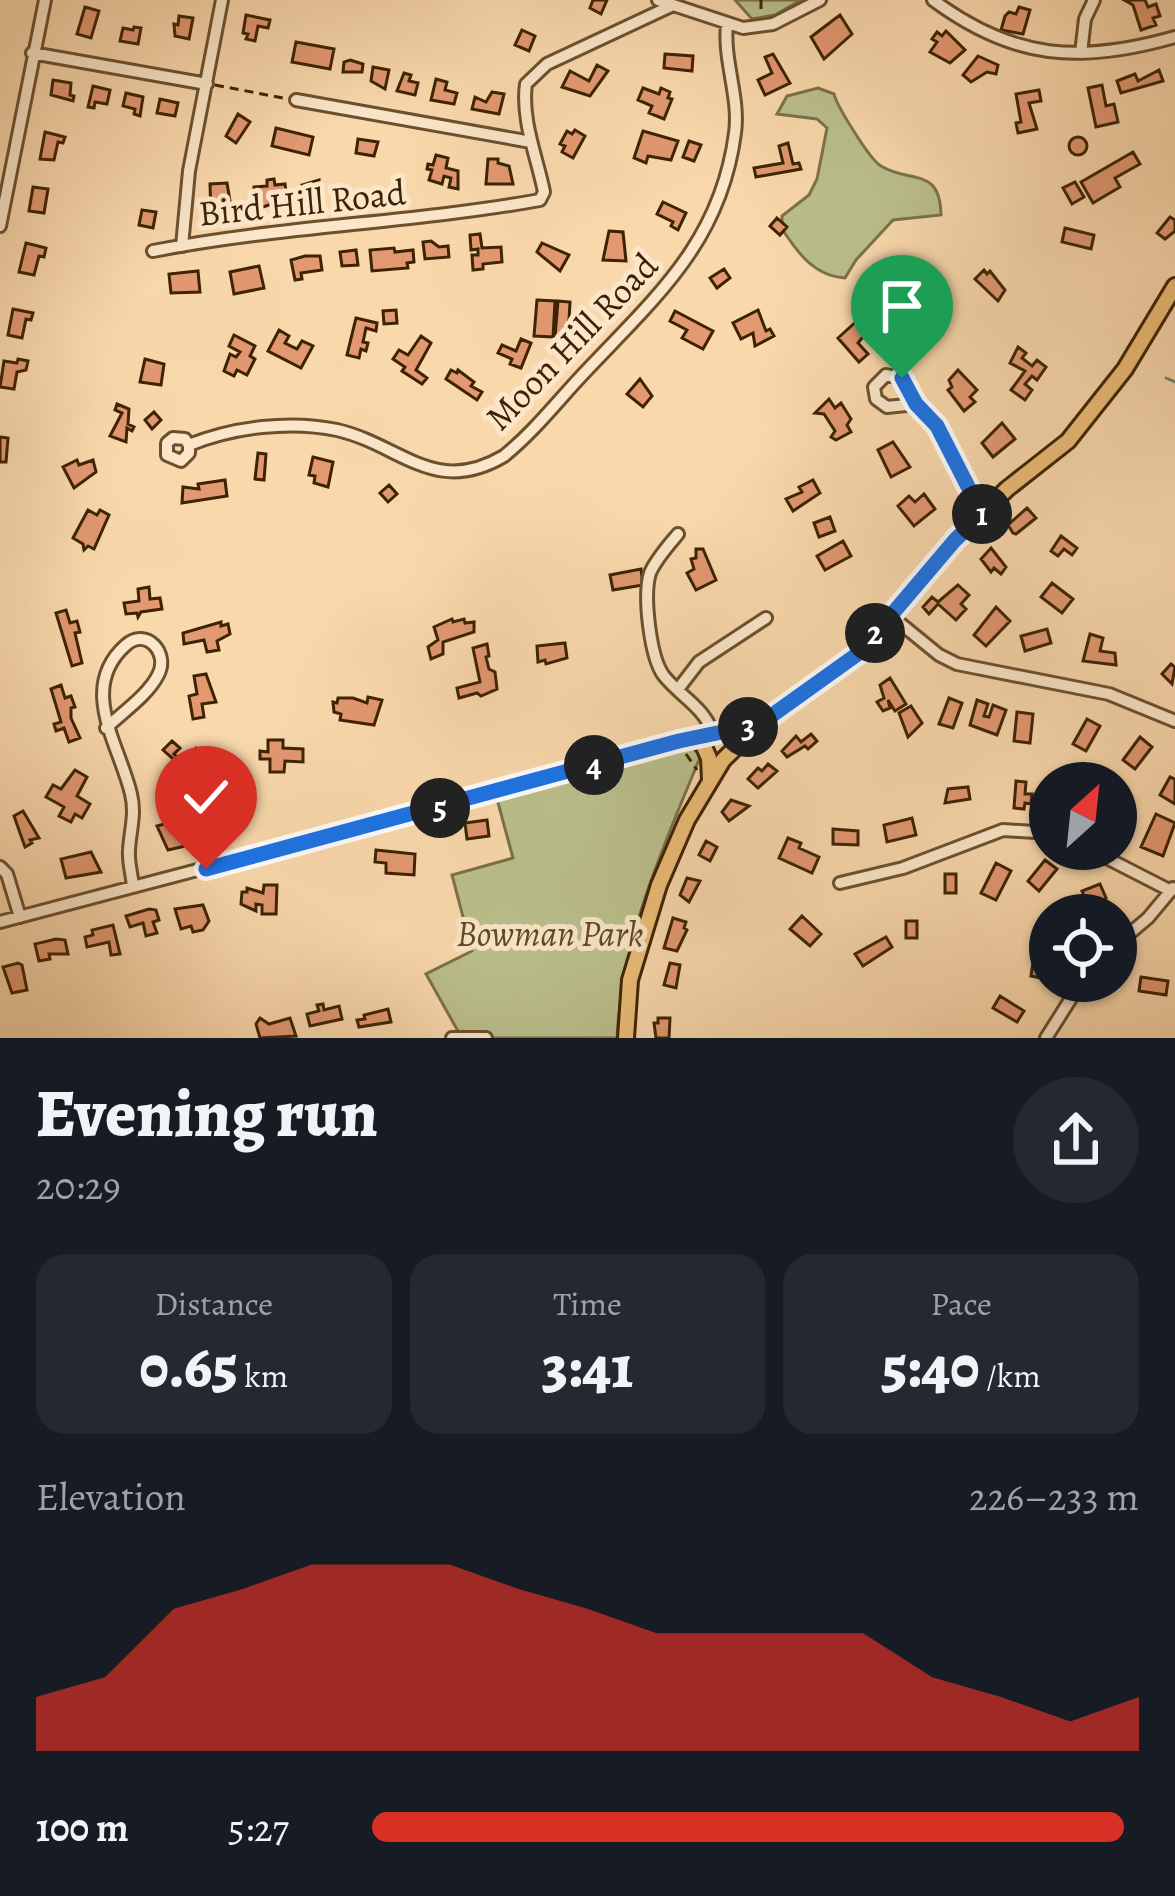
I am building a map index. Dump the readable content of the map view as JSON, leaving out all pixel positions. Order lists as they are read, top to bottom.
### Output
{
  "streets": {
    "street": ["Bird Hill Road", "Moon Hill Road"]
  },
  "parks": ["Bowman Park"],
  "north": "top right",
  "page": {
    "pins": [
      "1",
      "2",
      "3",
      "4",
      "5"
    ],
    "heading": ["Evening run", "20:29"],
    "stats": [
      ["Distance", "0.65 km"],
      ["Time", "3:41"],
      ["Pace", "5:40 /km"]
    ],
    "chart": ["Elevation", "226–233 m"],
    "list": [
      {
        "name": "100 m",
        "note": "5:27"
      }
    ]
  }
}
